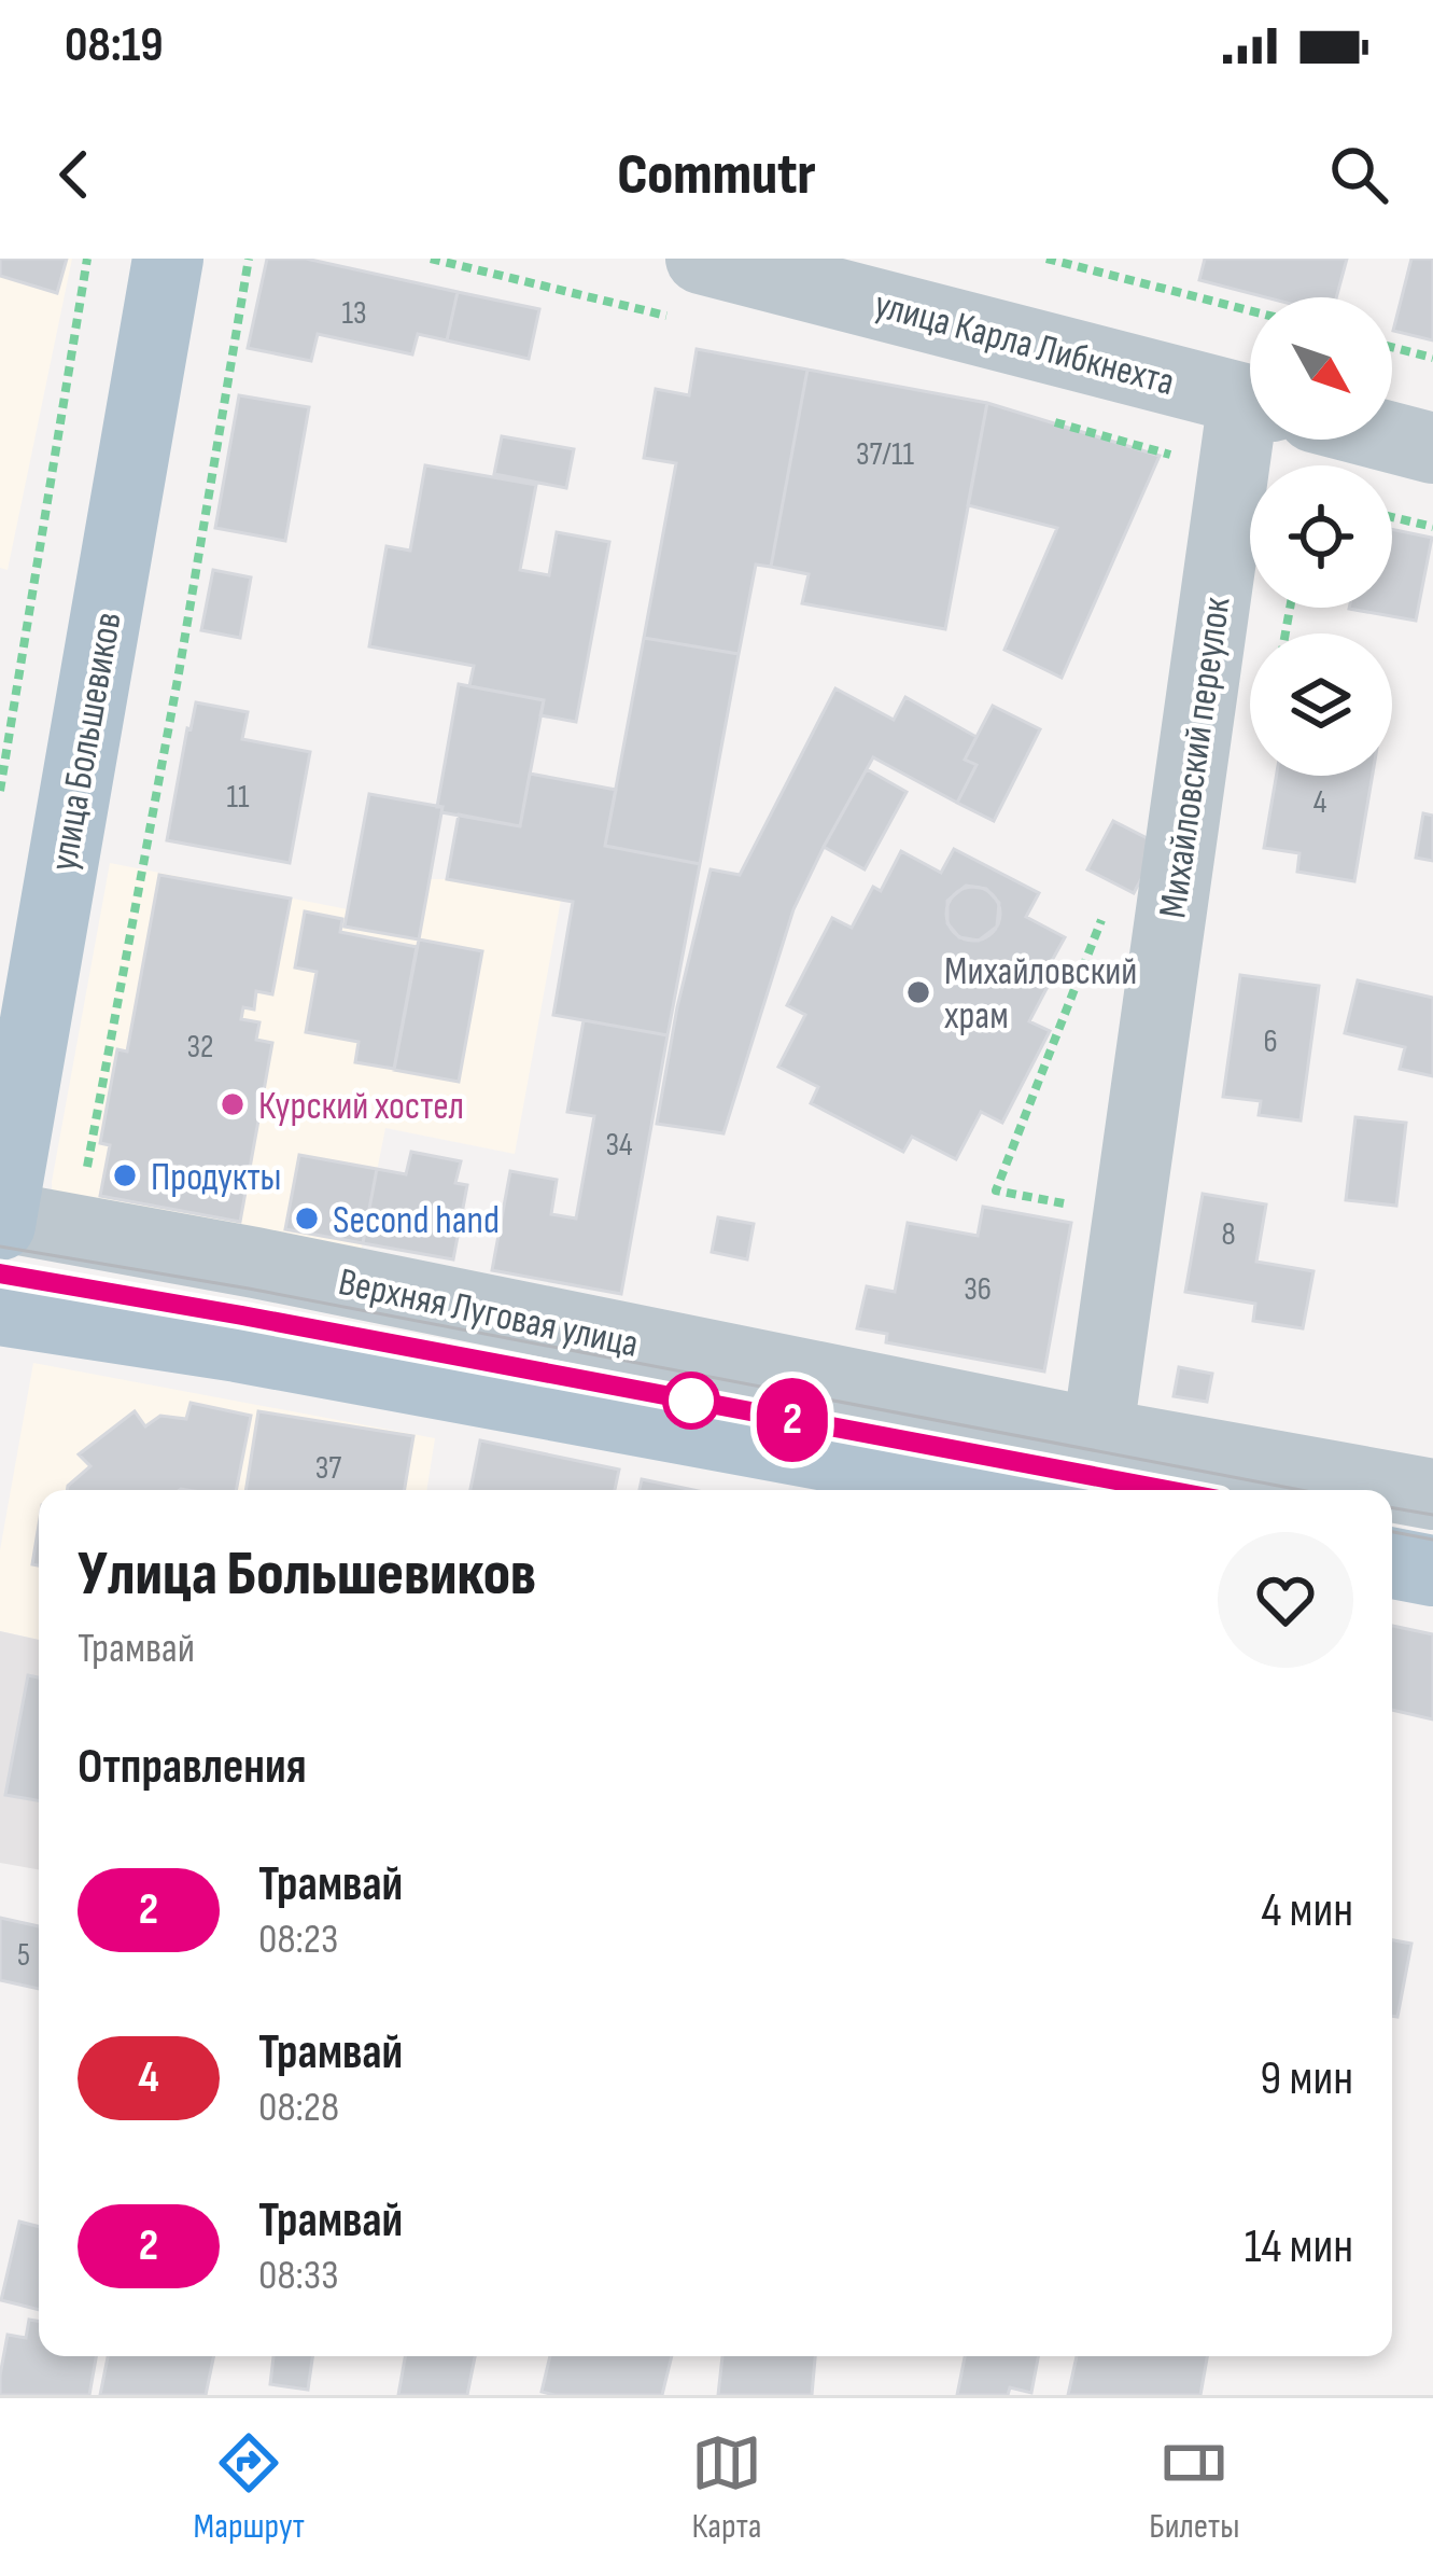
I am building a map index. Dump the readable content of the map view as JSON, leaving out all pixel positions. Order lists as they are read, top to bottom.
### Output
{
  "streets": {
    "main road": ["улица Большевиков", "Верхняя Луговая улица"],
    "street": ["улица Карла Либкнехта", "Михайловский переулок"]
  },
  "crossings": [
    ["улица Большевиков", "Верхняя Луговая улица"],
    ["Михайловский переулок", "Верхняя Луговая улица"]
  ],
  "places": [
    "Михайловский храм",
    "Курский хостел",
    "Продукты",
    "Second hand"
  ],
  "lines": ["tram line 2"],
  "house_numbers": [
    "13",
    "37/11",
    "11",
    "4",
    "6",
    "32",
    "34",
    "8",
    "36",
    "37",
    "5"
  ],
  "north": "bottom right",
  "page": {
    "status": "08:19",
    "header": "Commutr",
    "on_map": "2",
    "heading": [
      ["Улица Большевиков", "Трамвай"],
      "Отправления"
    ],
    "list": [
      {
        "mark": "2",
        "name": "Трамвай",
        "note": "08:23",
        "value": "4 мин"
      },
      {
        "mark": "4",
        "name": "Трамвай",
        "note": "08:28",
        "value": "9 мин"
      },
      {
        "mark": "2",
        "name": "Трамвай",
        "note": "08:33",
        "value": "14 мин"
      }
    ],
    "tabs": ["Маршрут", "Карта", "Билеты"]
  }
}
